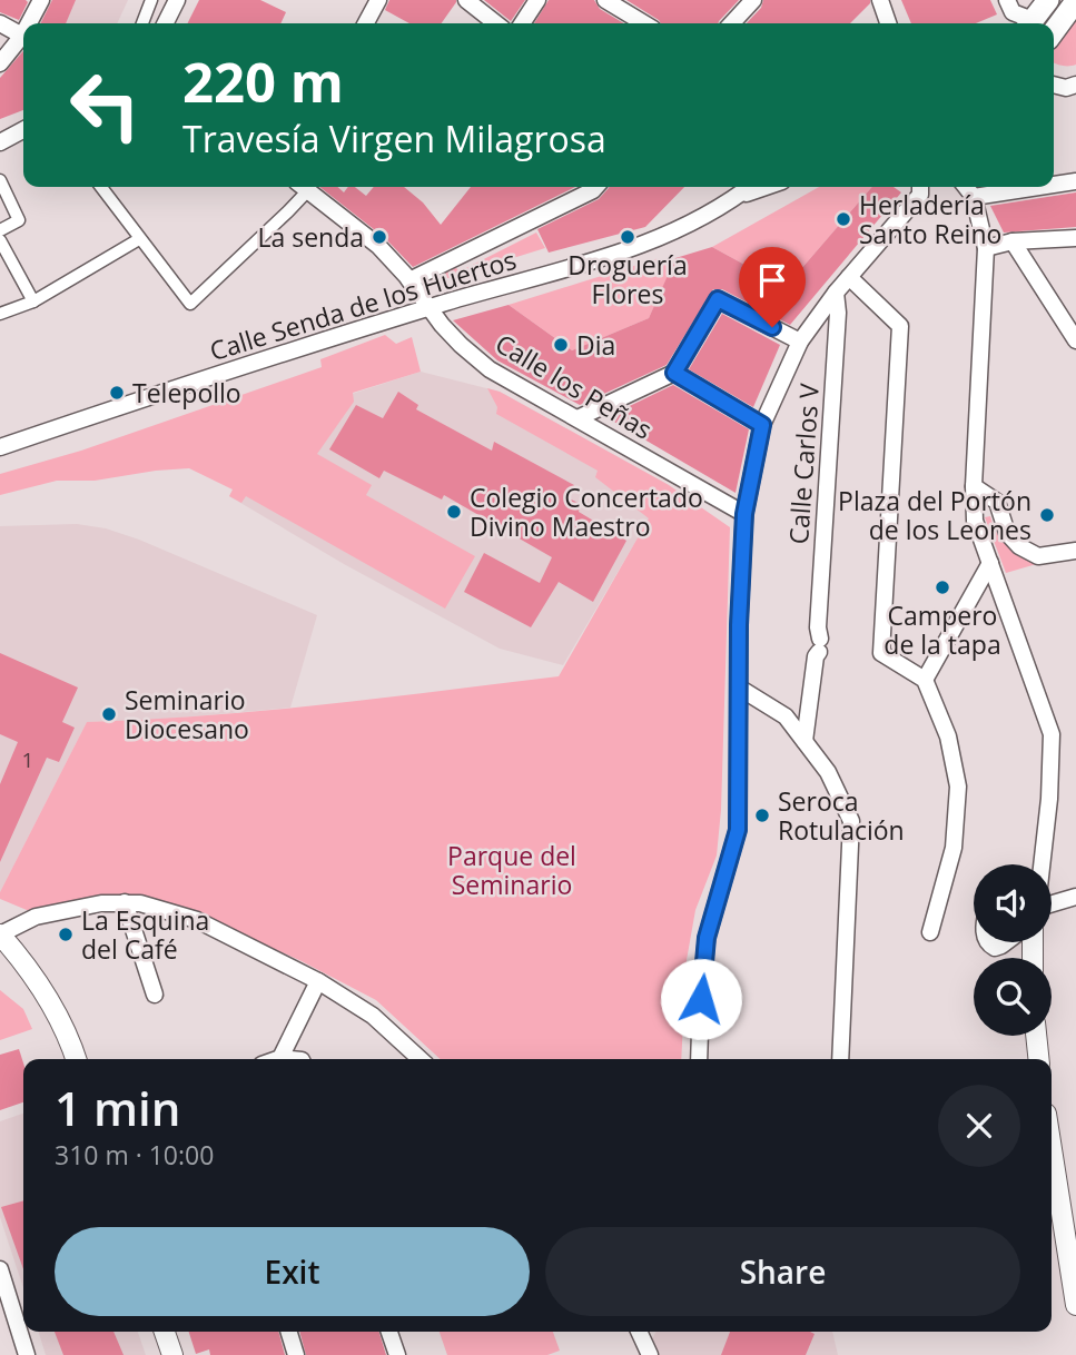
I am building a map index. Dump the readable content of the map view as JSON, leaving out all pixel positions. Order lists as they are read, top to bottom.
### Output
{
  "streets": {
    "street": ["Calle Senda de los Huertos", "Calle los Peñas", "Calle Carlos V"]
  },
  "crossings": [
    ["Calle Senda de los Huertos", "Calle los Peñas"]
  ],
  "parks": ["Parque del Seminario"],
  "places": [
    "Herladería Santo Reino",
    "La senda",
    "Droguería Flores",
    "Dia",
    "Telepollo",
    "Colegio Concertado Divino Maestro",
    "Plaza del Portón de los Leones",
    "Campero de la tapa",
    "Seminario Diocesano",
    "Seroca Rotulación",
    "La Esquina del Café"
  ],
  "house_numbers": ["1"],
  "page": {
    "turn": ["220 m", "Travesía Virgen Milagrosa"],
    "heading": ["1 min", "310 m · 10:00"],
    "buttons": ["Exit", "Share"]
  }
}
